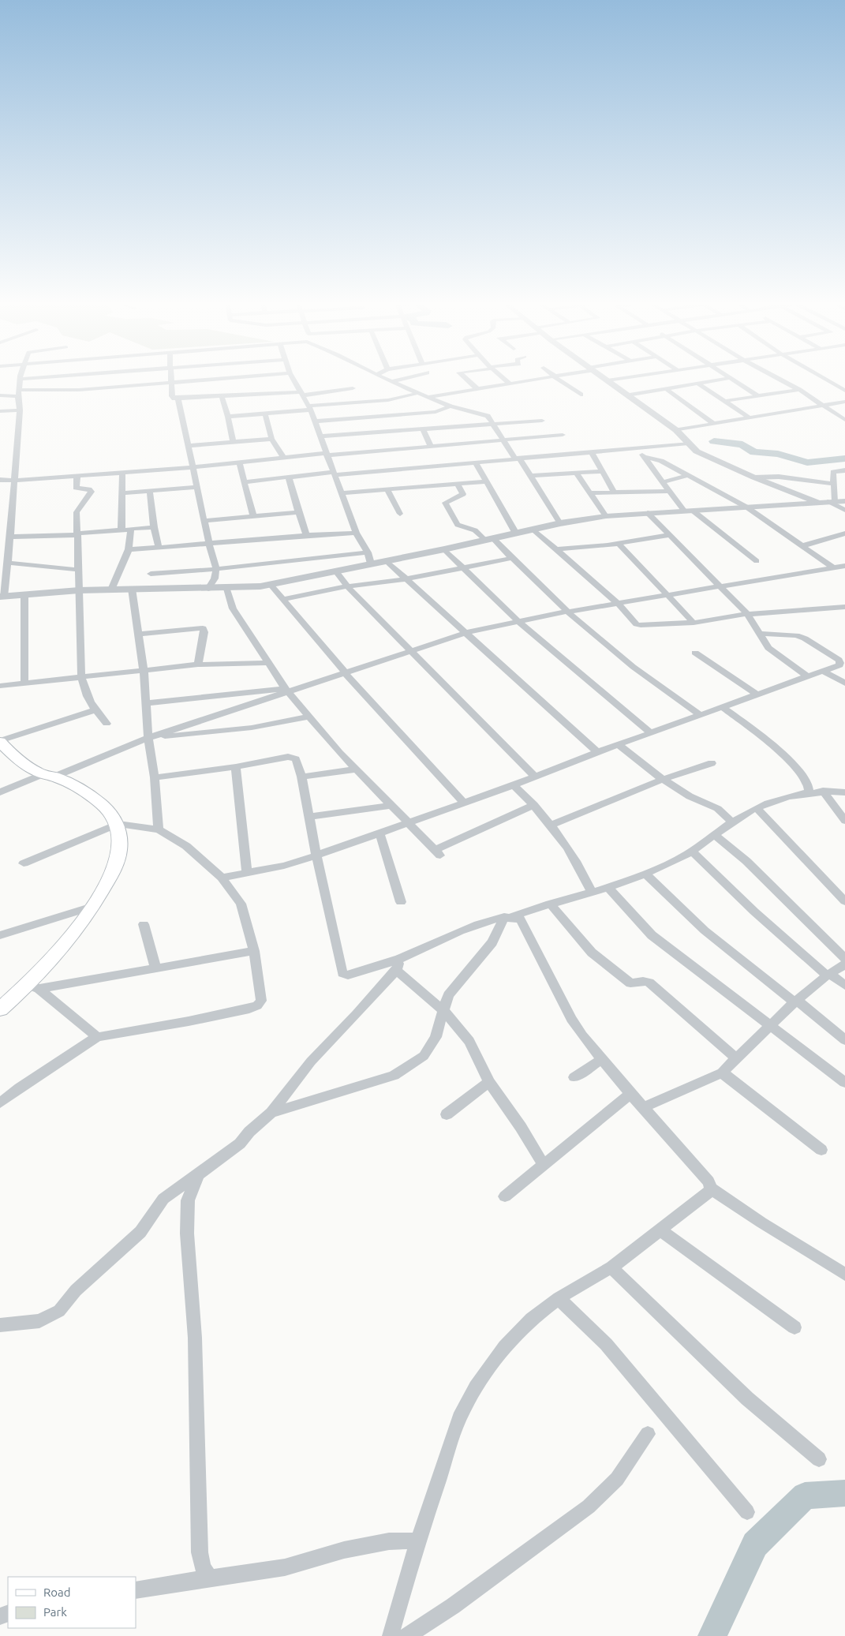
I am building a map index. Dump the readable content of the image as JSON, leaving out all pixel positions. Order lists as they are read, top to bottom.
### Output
{
  "legend": ["Road", "Park"]
}
